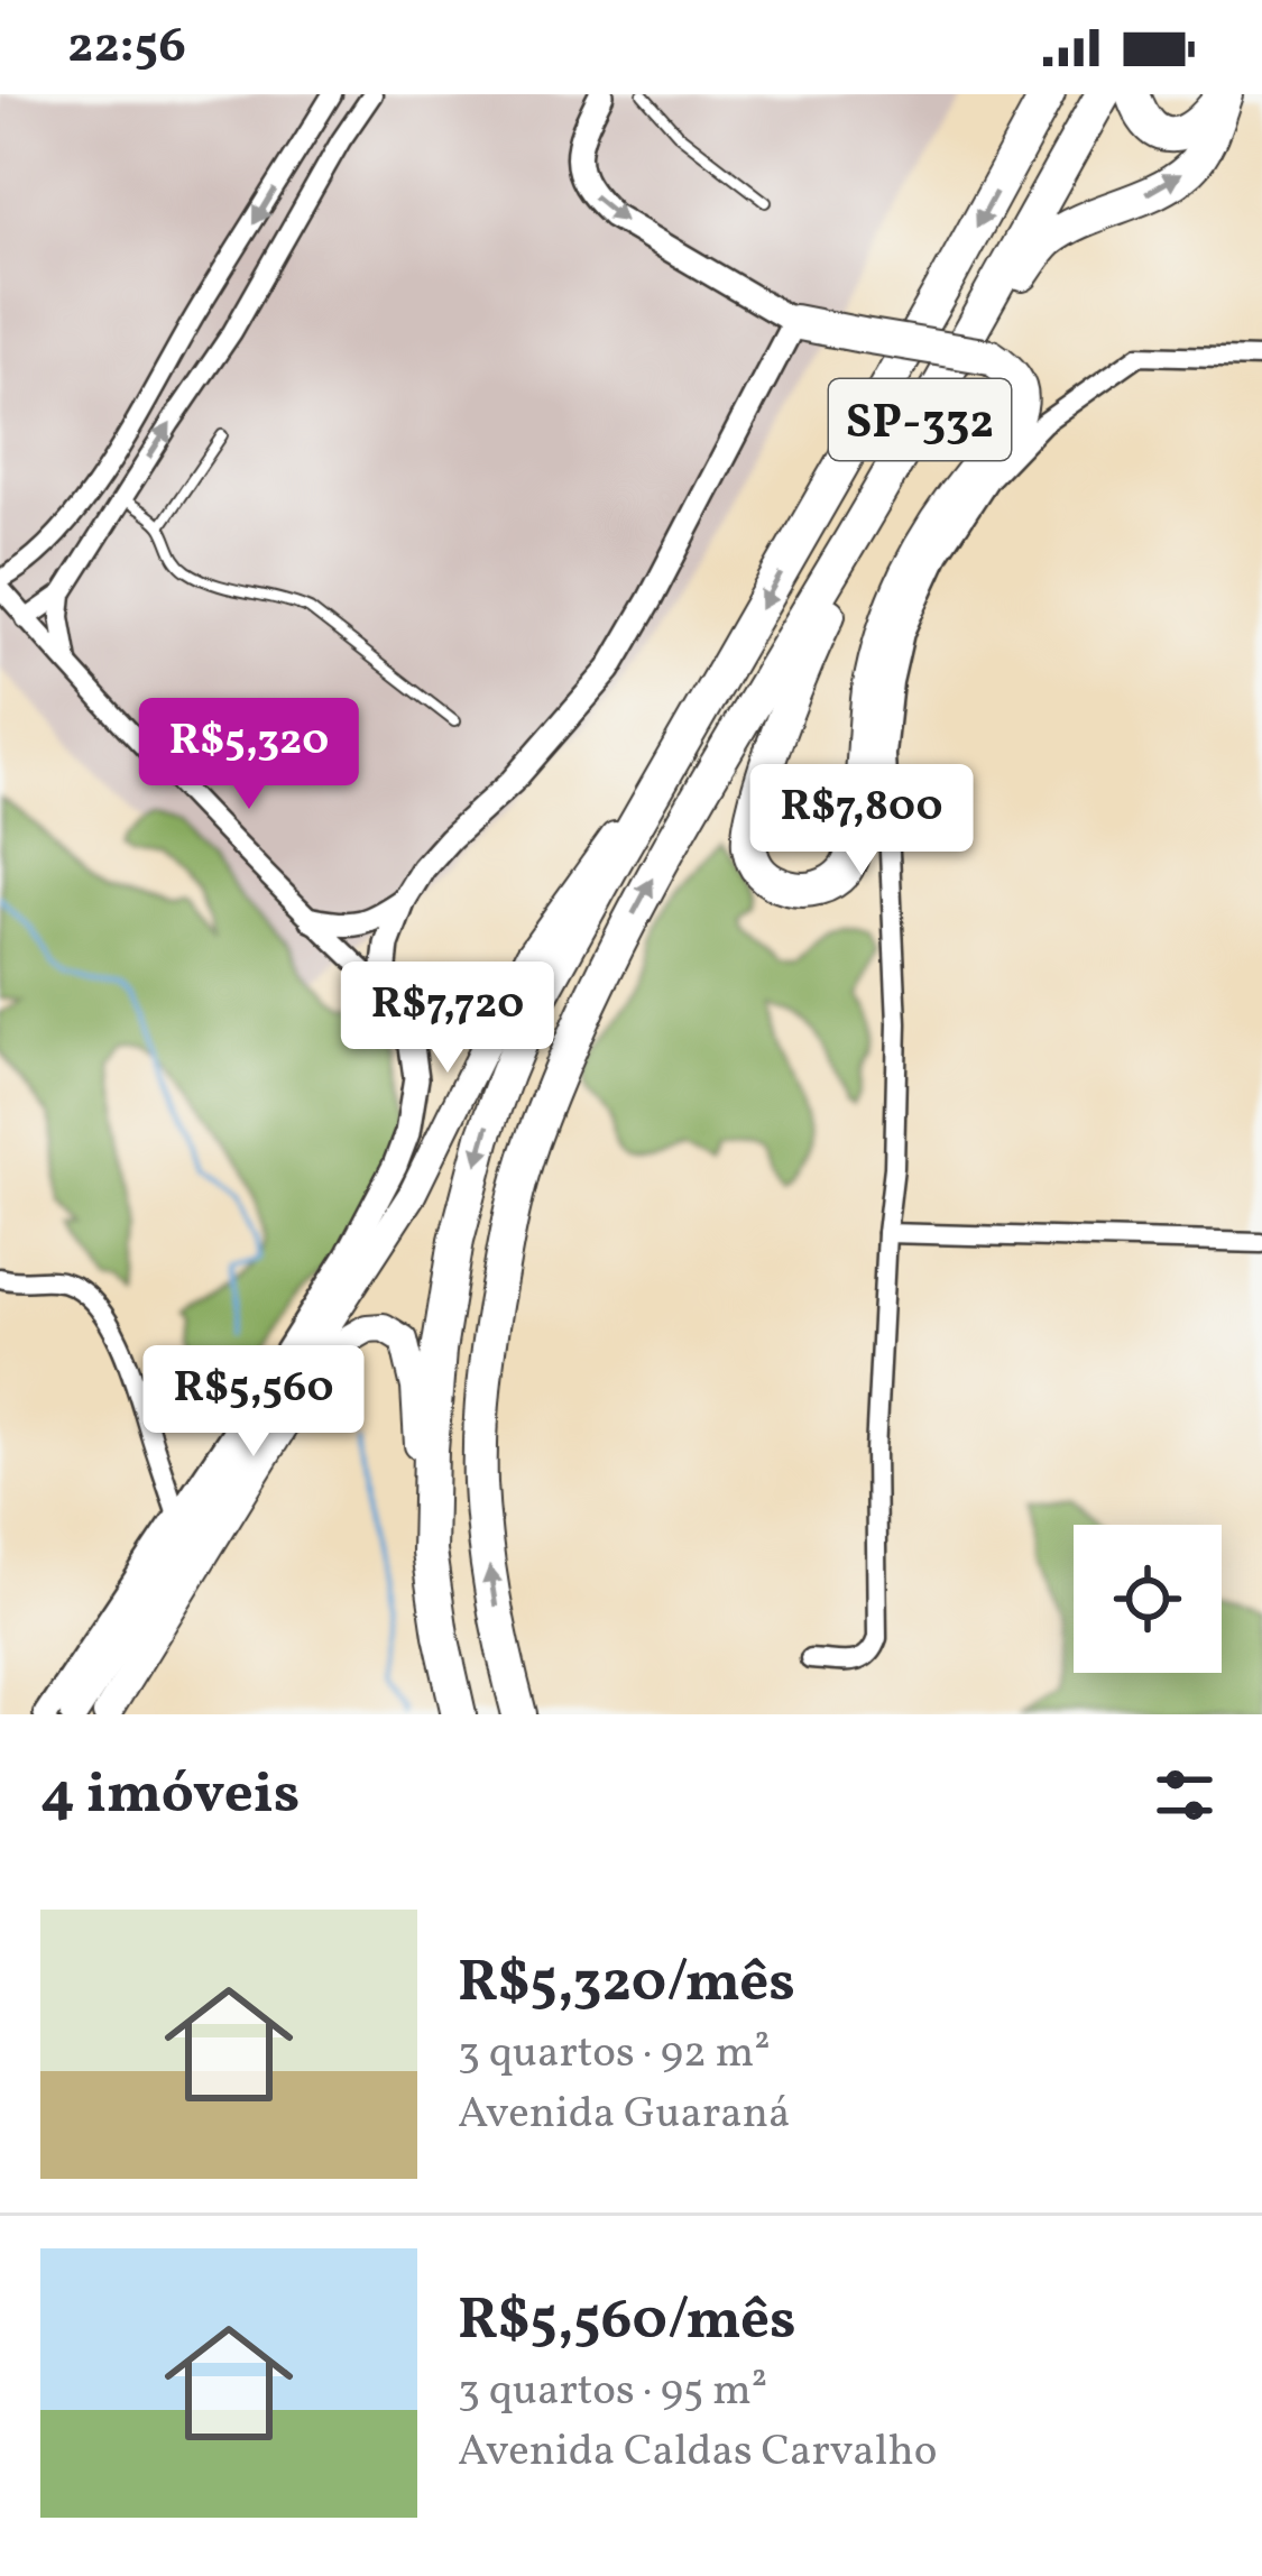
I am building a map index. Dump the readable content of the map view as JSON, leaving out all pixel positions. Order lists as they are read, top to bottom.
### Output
{
  "streets": {
    "highway": ["SP-332"]
  },
  "page": {
    "status": "22:56",
    "price": [
      "R$5,320",
      "R$7,800",
      "R$7,720",
      "R$5,560"
    ],
    "heading": "4 imóveis",
    "list": [
      {
        "name": "R$5,320/mês",
        "note": "3 quartos · 92 m² · Avenida Guaraná"
      },
      {
        "name": "R$5,560/mês",
        "note": "3 quartos · 95 m² · Avenida Caldas Carvalho"
      }
    ]
  }
}
